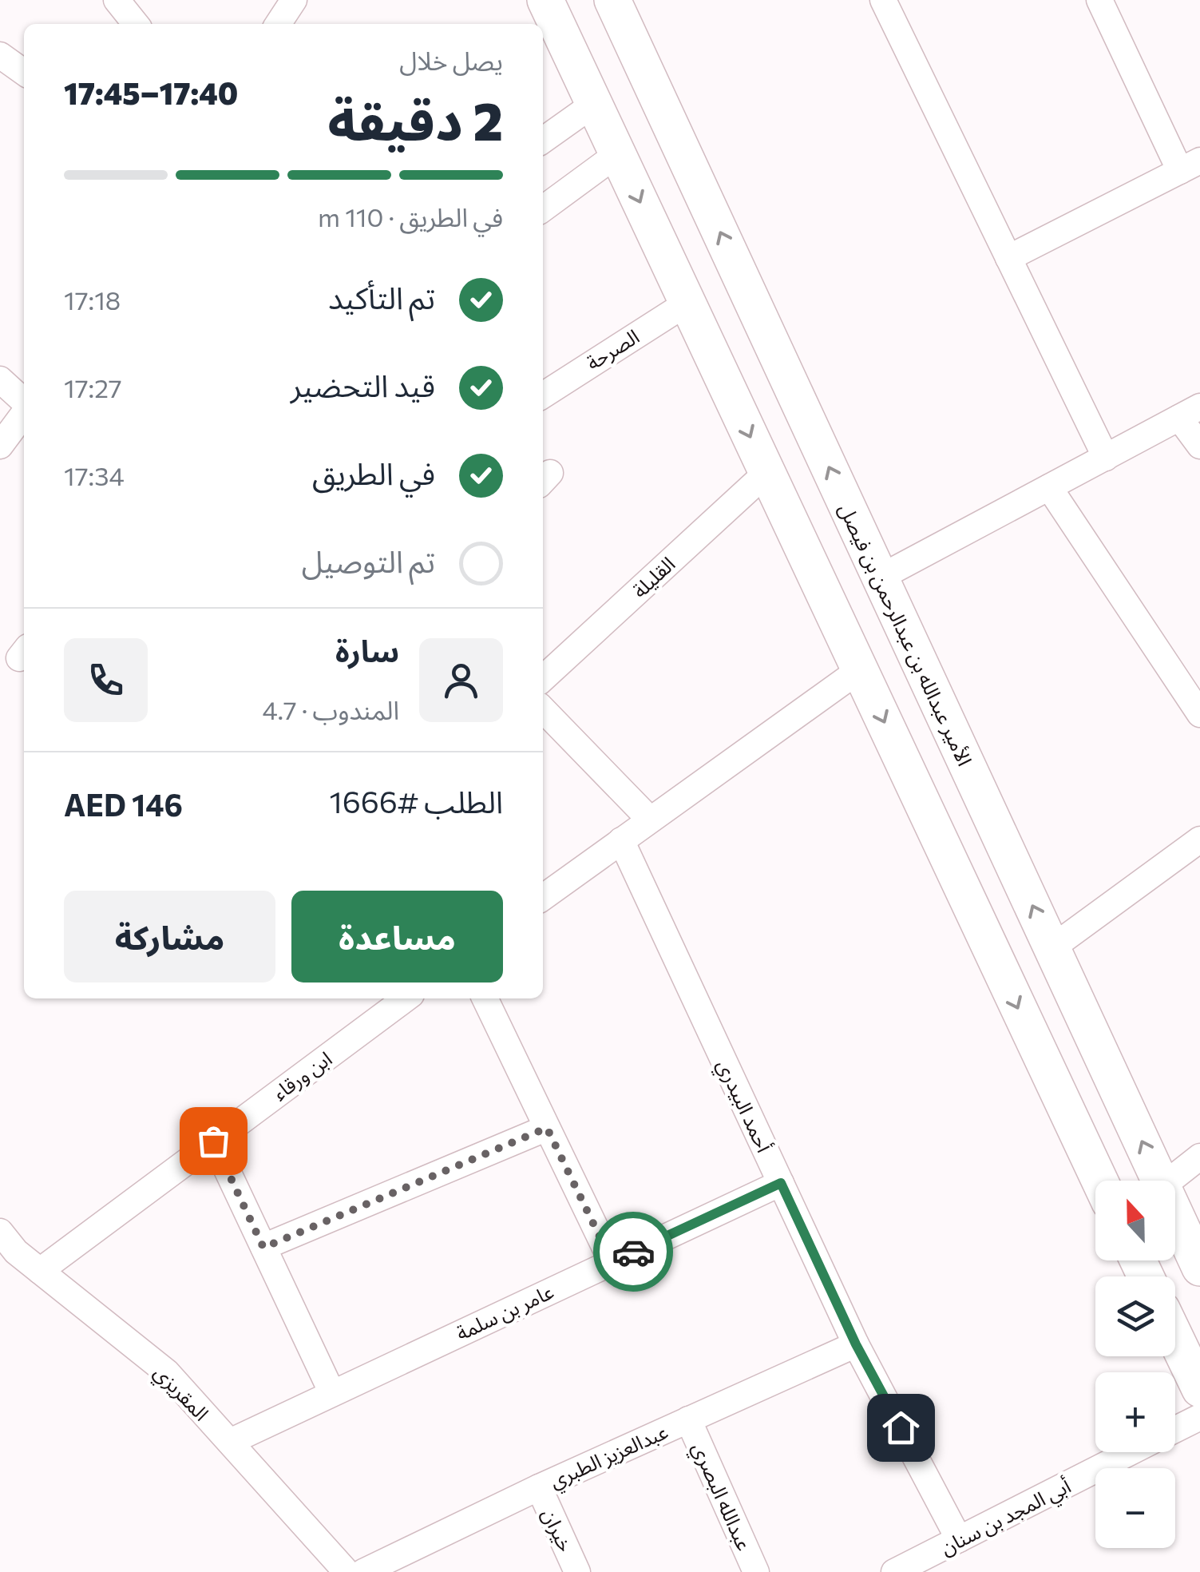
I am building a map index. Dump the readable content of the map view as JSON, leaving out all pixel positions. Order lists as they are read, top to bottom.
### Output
{
  "streets": {
    "main road": ["الأمير عبدالله بن عبدالرحمن بن فيصل"],
    "street": [
      "الصرحة",
      "القليلة",
      "ابن ورقاء",
      "أحمد البيدري",
      "عامر بن سلمة",
      "المقريزي",
      "عبدالعزيز الطبري",
      "عبدالله البصري",
      "أبي المجد بن سنان",
      "خيران"
    ]
  },
  "crossings": [
    ["ابن ورقاء", "المقريزي"],
    ["أحمد البيدري", "عامر بن سلمة"],
    ["أحمد البيدري", "عبدالعزيز الطبري"],
    ["أحمد البيدري", "أبي المجد بن سنان"],
    ["عامر بن سلمة", "المقريزي"],
    ["عبدالعزيز الطبري", "عبدالله البصري"],
    ["عبدالعزيز الطبري", "خيران"]
  ],
  "north": "top",
  "page": {
    "heading": ["2 دقيقة", "يصل خلال", "17:40–17:45"],
    "panel": [
      "سارة",
      "المندوب · 4.7",
      "الطلب #1666",
      "AED 146"
    ],
    "bar": "في الطريق · 110 m",
    "list": [
      ["تم التأكيد", "17:18"],
      ["قيد التحضير", "17:27"],
      ["في الطريق", "17:34"],
      "تم التوصيل"
    ],
    "buttons": ["مساعدة", "مشاركة"],
    "map_buttons": ["+", "−"]
  }
}
